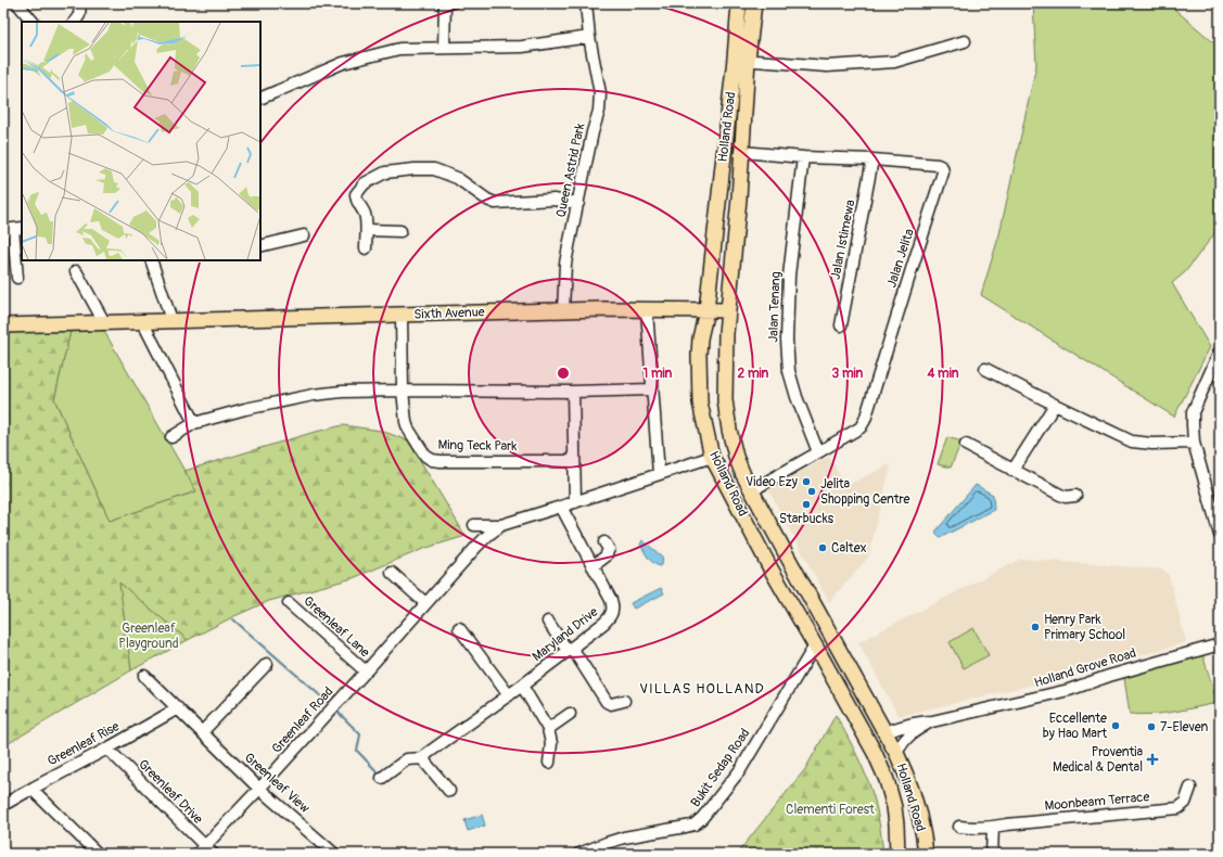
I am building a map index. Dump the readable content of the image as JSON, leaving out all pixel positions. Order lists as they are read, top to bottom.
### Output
{
  "streets": {
    "main road": ["Holland Road", "Sixth Avenue"],
    "street": [
      "Queen Astrid Park",
      "Jalan Istimewa",
      "Jalan Jelita",
      "Jalan Tenang",
      "Ming Teck Park",
      "Greenleaf Lane",
      "Maryland Drive",
      "Holland Grove Road",
      "Greenleaf Road",
      "Greenleaf Rise",
      "Bukit Sedap Road",
      "Greenleaf View",
      "Greenleaf Drive",
      "Moonbeam Terrace"
    ]
  },
  "crossings": [
    ["Holland Road", "Jalan Jelita"],
    ["Holland Road", "Sixth Avenue"],
    ["Holland Road", "Holland Grove Road"],
    ["Holland Road", "Bukit Sedap Road"],
    ["Queen Astrid Park", "Sixth Avenue"],
    ["Jalan Istimewa", "Jalan Jelita"],
    ["Jalan Jelita", "Jalan Tenang"],
    ["Sixth Avenue", "Ming Teck Park"],
    ["Greenleaf Lane", "Greenleaf Road"],
    ["Greenleaf Road", "Greenleaf View"],
    ["Greenleaf Road", "Greenleaf Drive"],
    ["Greenleaf Rise", "Greenleaf View"],
    ["Greenleaf Rise", "Greenleaf Drive"]
  ],
  "districts": ["VILLAS HOLLAND"],
  "parks": ["Greenleaf Playground", "Clementi Forest"],
  "places": {
    "other": [
      "Video Ezy",
      "Jelita Shopping Centre",
      "Starbucks",
      "Caltex",
      "Henry Park Primary School",
      "Eccellente by Hao Mart",
      "7-Eleven"
    ],
    "health": ["Proventia Medical & Dental"]
  },
  "rings": [
    "1 min",
    "2 min",
    "3 min",
    "4 min"
  ]
}
